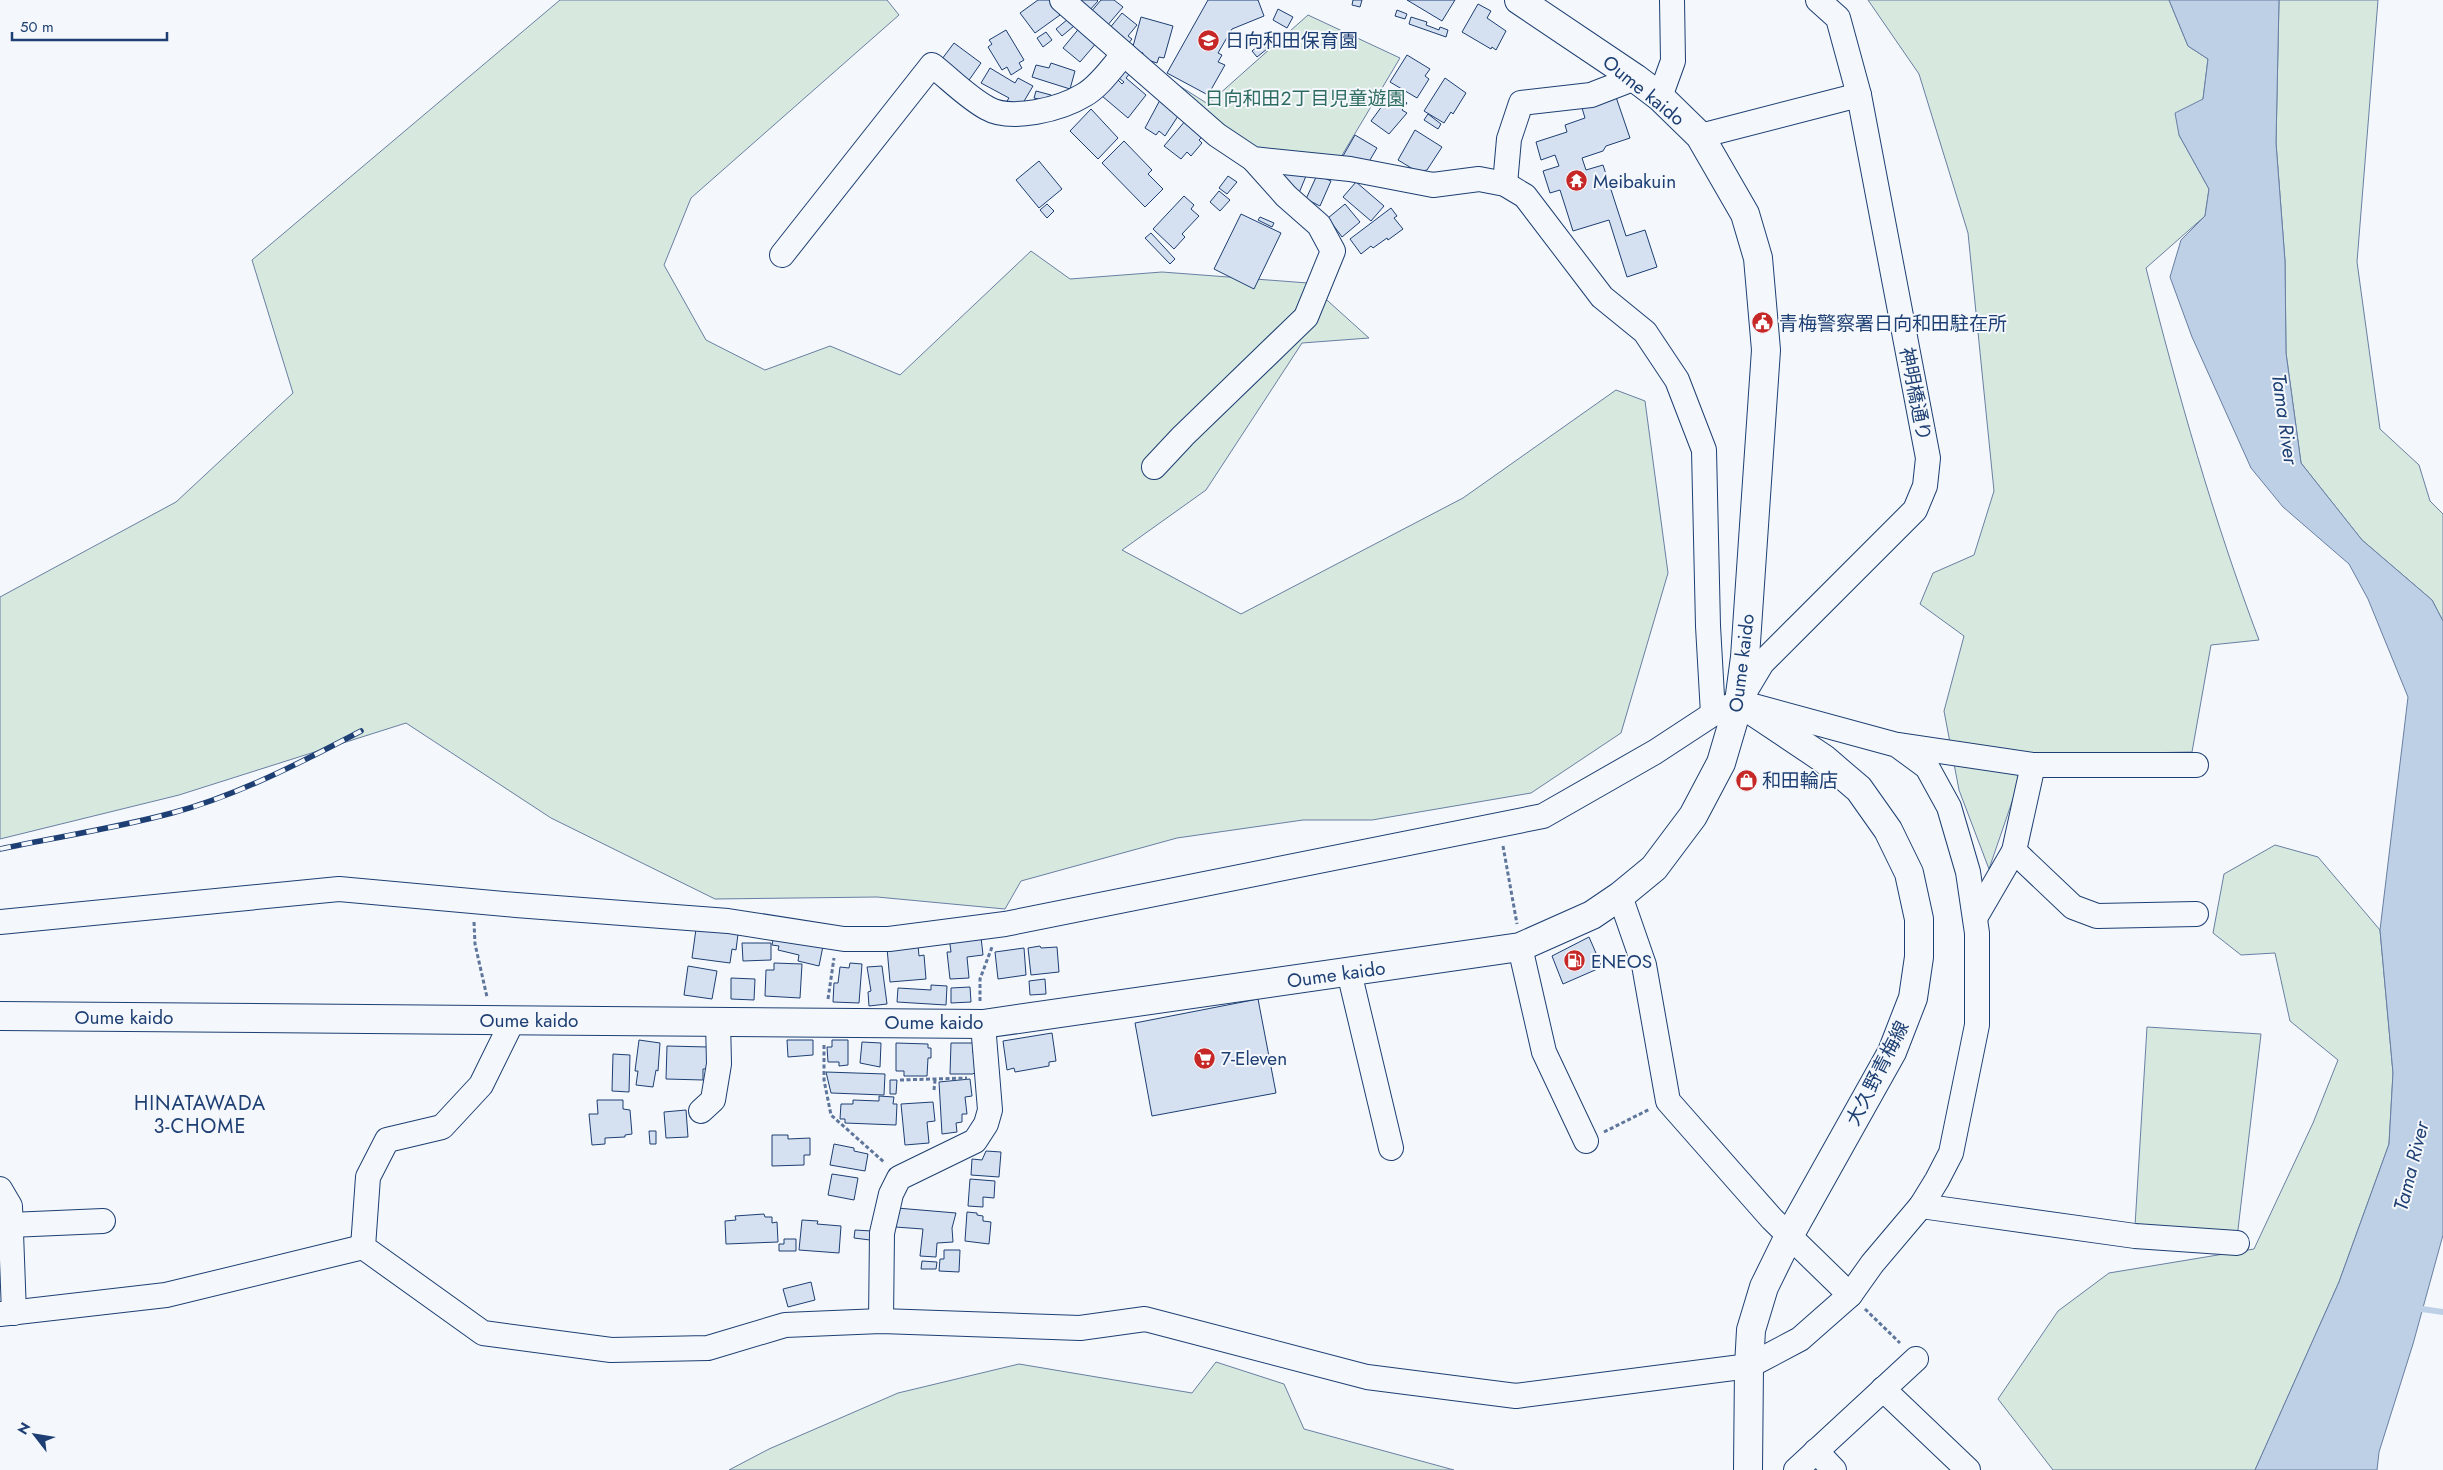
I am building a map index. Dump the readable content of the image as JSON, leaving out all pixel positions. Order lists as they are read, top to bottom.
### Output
{
  "streets": {
    "main road": ["Oume kaido", "大久野青梅線"],
    "street": ["神明橋通り"]
  },
  "crossings": [
    ["Oume kaido", "神明橋通り"],
    ["Oume kaido", "大久野青梅線"],
    ["神明橋通り", "大久野青梅線"]
  ],
  "districts": ["HINATAWADA 3-CHOME"],
  "water": ["Tama River"],
  "parks": ["日向和田２丁目児童遊園"],
  "places": {
    "school or university": ["日向和田保育園"],
    "temple": ["Meibakuin"],
    "public building": ["青梅警察署日向和田駐在所"],
    "shop": ["和田輪店"],
    "fuel station": ["ENEOS"],
    "supermarket": ["7-Eleven"]
  },
  "scale_bar": "50 m",
  "north": "top left"
}
